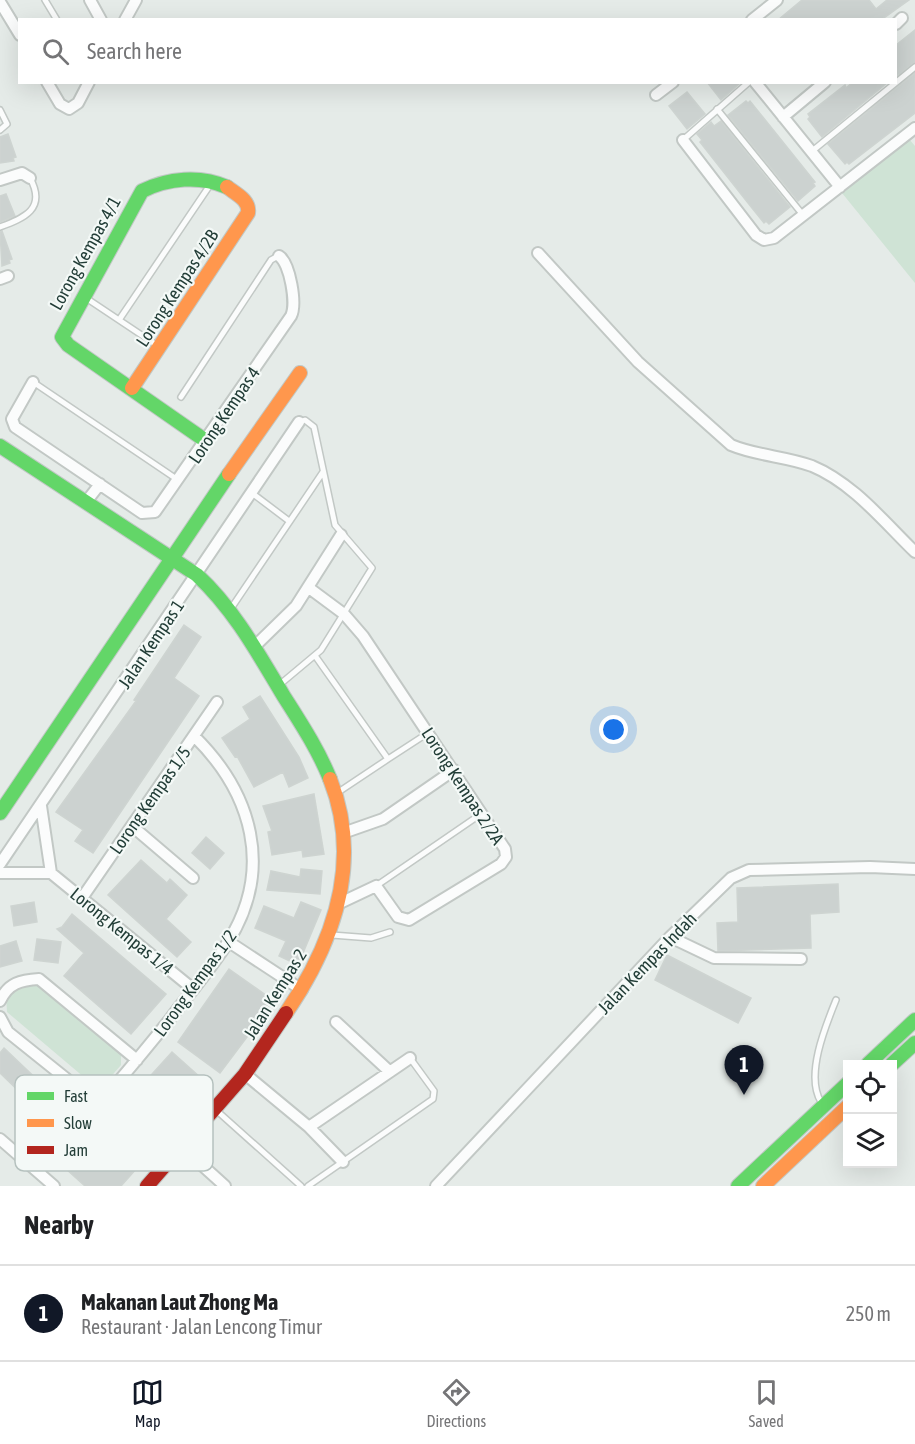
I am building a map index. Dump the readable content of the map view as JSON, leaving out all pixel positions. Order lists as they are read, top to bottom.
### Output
{
  "streets": {
    "main road": ["Lorong Kempas 4/1", "Lorong Kempas 4/2B", "Jalan Kempas 2"],
    "street": [
      "Lorong Kempas 4",
      "Jalan Kempas 1",
      "Lorong Kempas 2/2A",
      "Lorong Kempas 1/5",
      "Lorong Kempas 1/4",
      "Jalan Kempas Indah",
      "Lorong Kempas 1/2"
    ]
  },
  "crossings": [
    ["Lorong Kempas 4/1", "Lorong Kempas 4/2B"],
    ["Lorong Kempas 4/1", "Lorong Kempas 4"],
    ["Jalan Kempas 1", "Jalan Kempas 2"],
    ["Lorong Kempas 1/5", "Lorong Kempas 1/4"],
    ["Lorong Kempas 1/5", "Lorong Kempas 1/2"],
    ["Lorong Kempas 1/4", "Lorong Kempas 1/2"]
  ],
  "legend": ["Fast", "Slow", "Jam"],
  "page": {
    "search": "Search here",
    "pins": "1",
    "heading": "Nearby",
    "list": [
      {
        "mark": "1",
        "name": "Makanan Laut Zhong Ma",
        "note": "Restaurant · Jalan Lencong Timur",
        "value": "250 m"
      }
    ],
    "nav": ["Map", "Directions", "Saved"]
  }
}
